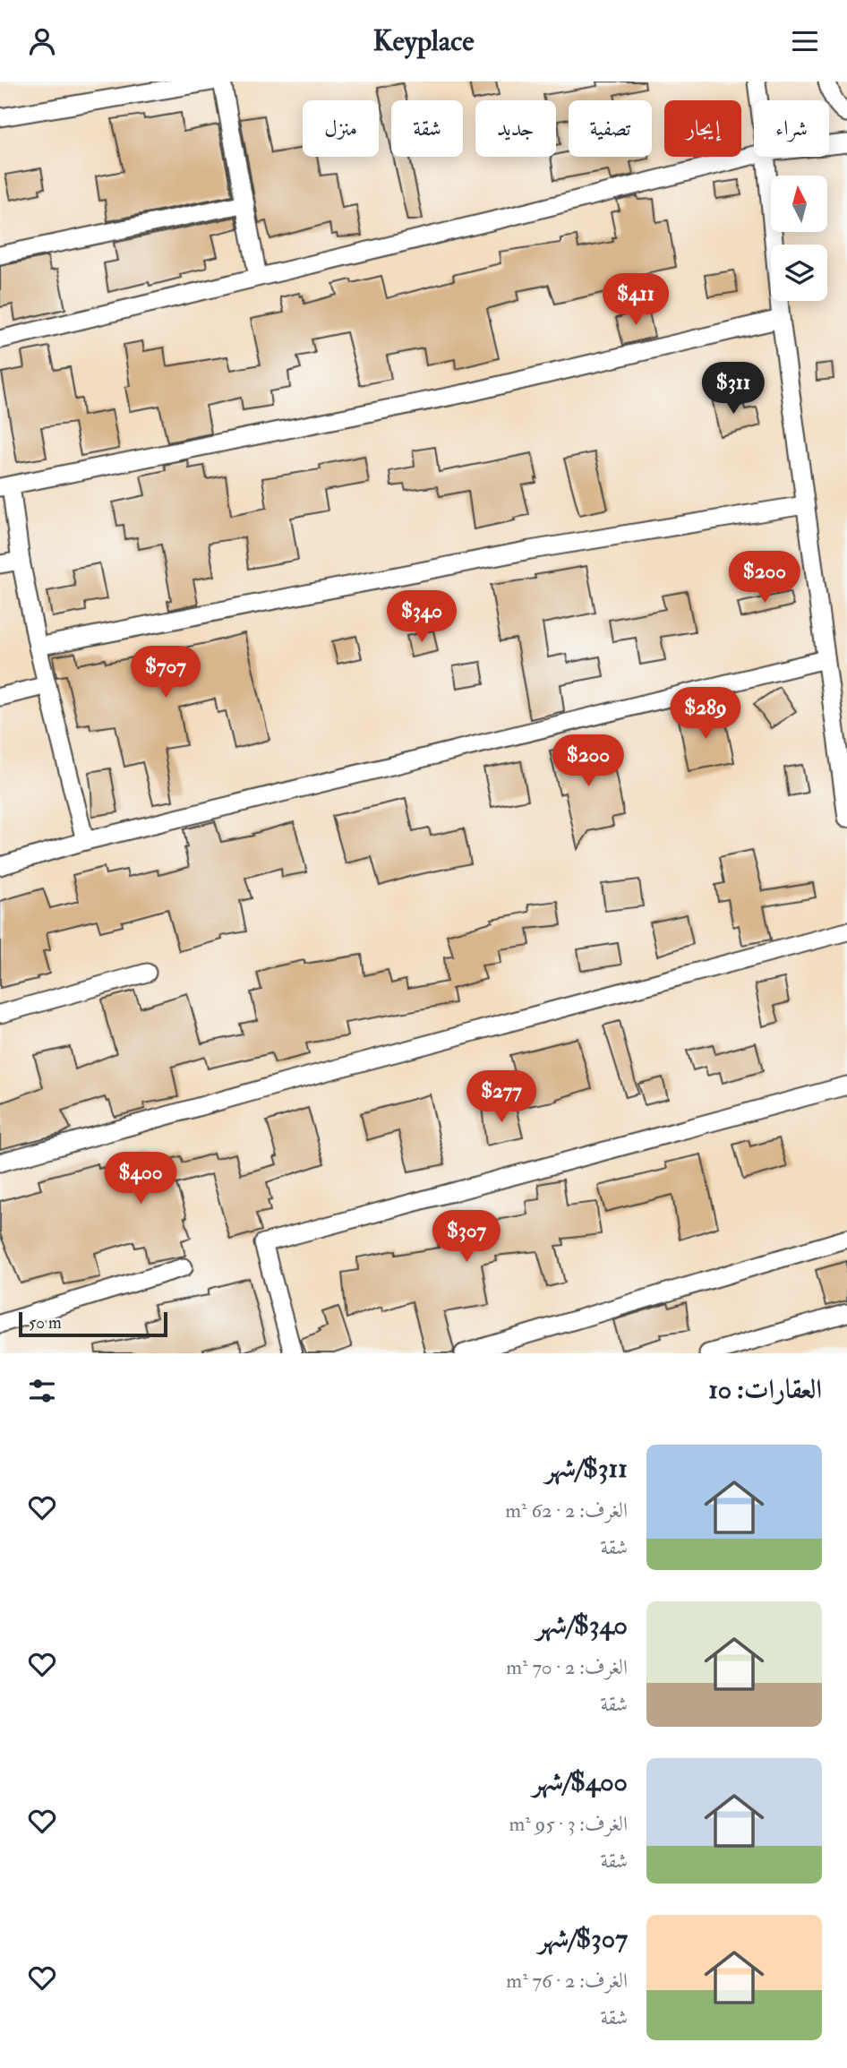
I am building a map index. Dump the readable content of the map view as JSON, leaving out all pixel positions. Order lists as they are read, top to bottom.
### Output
{
  "scale_bar": "50 m",
  "north": "top",
  "page": {
    "header": "Keyplace",
    "chip": [
      "شراء",
      "إيجار",
      "تصفية",
      "جديد",
      "شقة",
      "منزل"
    ],
    "price": [
      "$411",
      "$311",
      "$200",
      "$340",
      "$707",
      "$289",
      "$200",
      "$277",
      "$400",
      "$307"
    ],
    "scale": "50 m",
    "heading": "العقارات: 10",
    "list": [
      {
        "name": "$311/شهر",
        "note": "الغرف: 2 · 62 m² · شقة"
      },
      {
        "name": "$340/شهر",
        "note": "الغرف: 2 · 70 m² · شقة"
      },
      {
        "name": "$400/شهر",
        "note": "الغرف: 3 · 95 m² · شقة"
      },
      {
        "name": "$307/شهر",
        "note": "الغرف: 2 · 76 m² · شقة"
      }
    ]
  }
}
